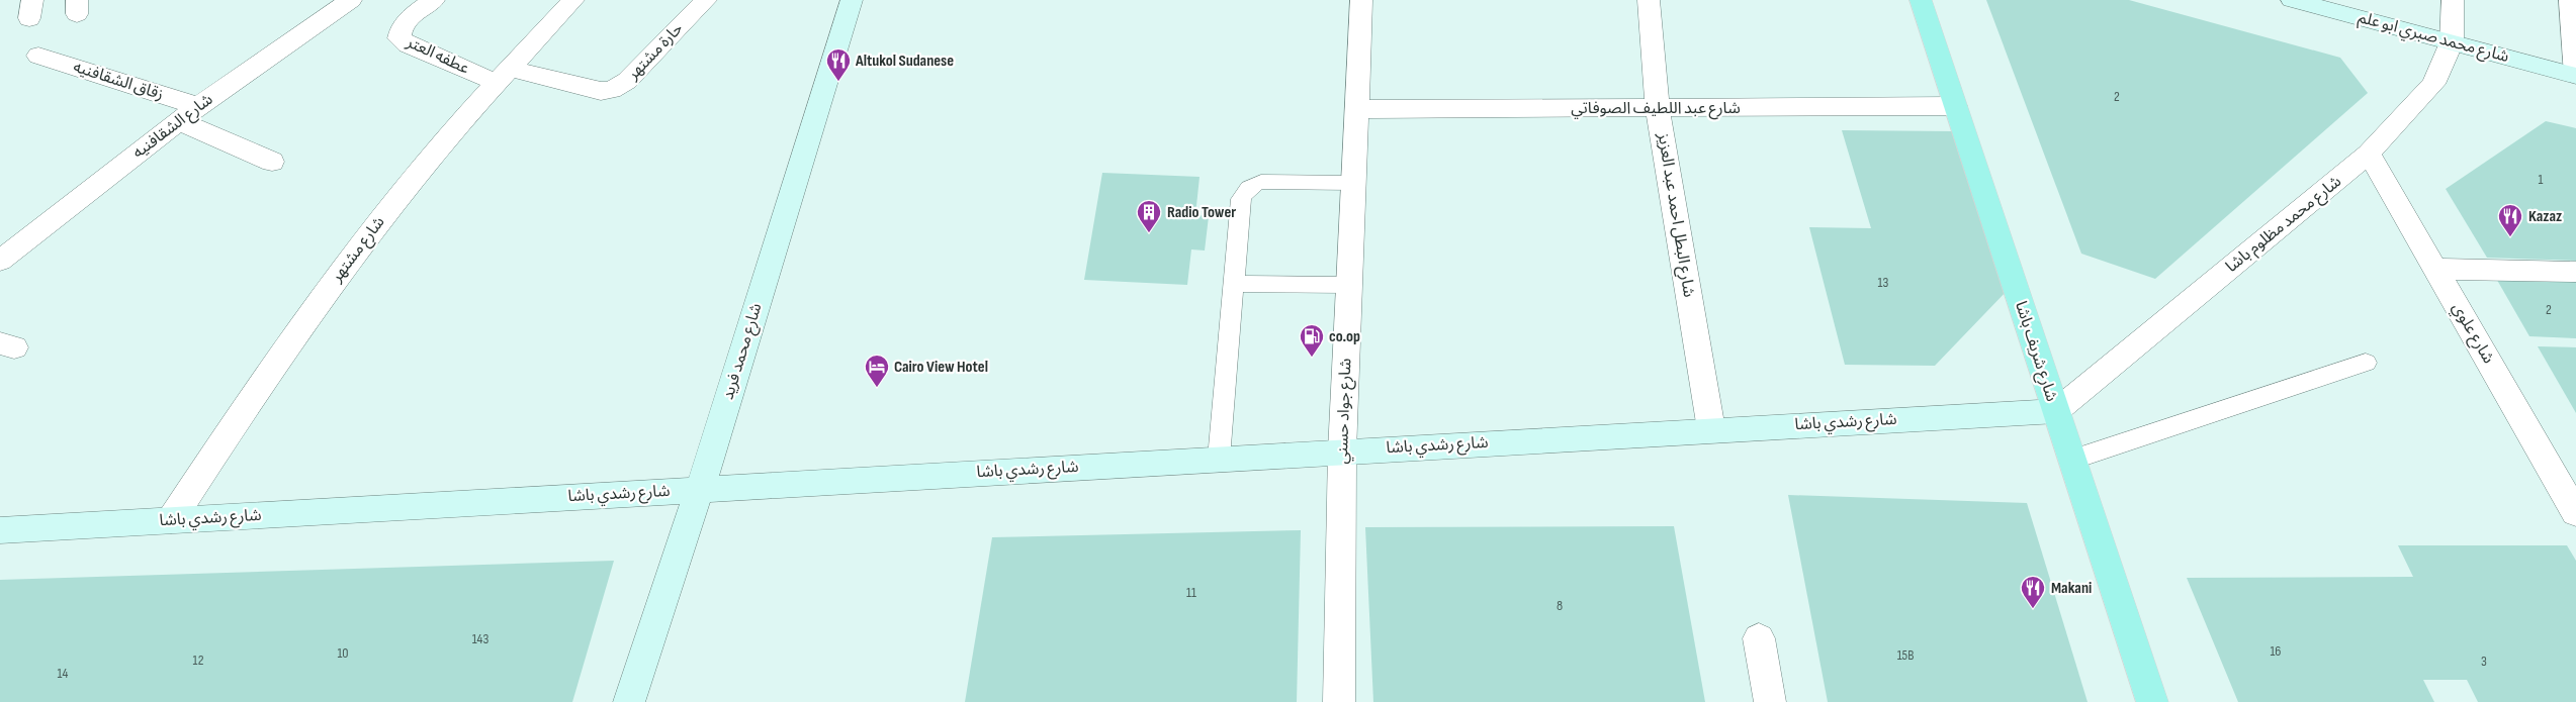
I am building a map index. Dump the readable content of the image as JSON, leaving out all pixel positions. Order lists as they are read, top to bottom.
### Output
{
  "streets": {
    "main road": ["شارع شريف باشا"],
    "street": [
      "شارع محمد صبري ابو علم",
      "حارة مشتهر",
      "عطفه العتر",
      "زقاق الشقافنيه",
      "شارع عبد اللطيف الصوفاتي",
      "شارع الشقافنيه",
      "شارع البطل احمد عبد العزيز",
      "شارع محمد مظلوم باشا",
      "شارع مشتهر",
      "شارع علوي",
      "شارع محمد فريد",
      "شارع جواد حسني",
      "شارع رشدي باشا"
    ]
  },
  "crossings": [
    ["شارع محمد صبري ابو علم", "شارع محمد مظلوم باشا"],
    ["حارة مشتهر", "عطفه العتر"],
    ["حارة مشتهر", "شارع مشتهر"],
    ["عطفه العتر", "شارع مشتهر"],
    ["زقاق الشقافنيه", "شارع الشقافنيه"],
    ["شارع عبد اللطيف الصوفاتي", "شارع البطل احمد عبد العزيز"],
    ["شارع عبد اللطيف الصوفاتي", "شارع شريف باشا"],
    ["شارع عبد اللطيف الصوفاتي", "شارع جواد حسني"],
    ["شارع البطل احمد عبد العزيز", "شارع رشدي باشا"],
    ["شارع محمد مظلوم باشا", "شارع علوي"],
    ["شارع محمد مظلوم باشا", "شارع شريف باشا"],
    ["شارع محمد مظلوم باشا", "شارع رشدي باشا"],
    ["شارع مشتهر", "شارع رشدي باشا"],
    ["شارع محمد فريد", "شارع رشدي باشا"],
    ["شارع شريف باشا", "شارع رشدي باشا"],
    ["شارع جواد حسني", "شارع رشدي باشا"]
  ],
  "places": {
    "restaurant": ["Altukol Sudanese", "Kazaz", "Makani"],
    "building": ["Radio Tower"],
    "fuel station": ["co.op"],
    "hotel": ["Cairo View Hotel"]
  },
  "house_numbers": [
    "2",
    "1",
    "13",
    "2",
    "11",
    "8",
    "143",
    "16",
    "10",
    "15B",
    "12",
    "3",
    "14"
  ]
}
